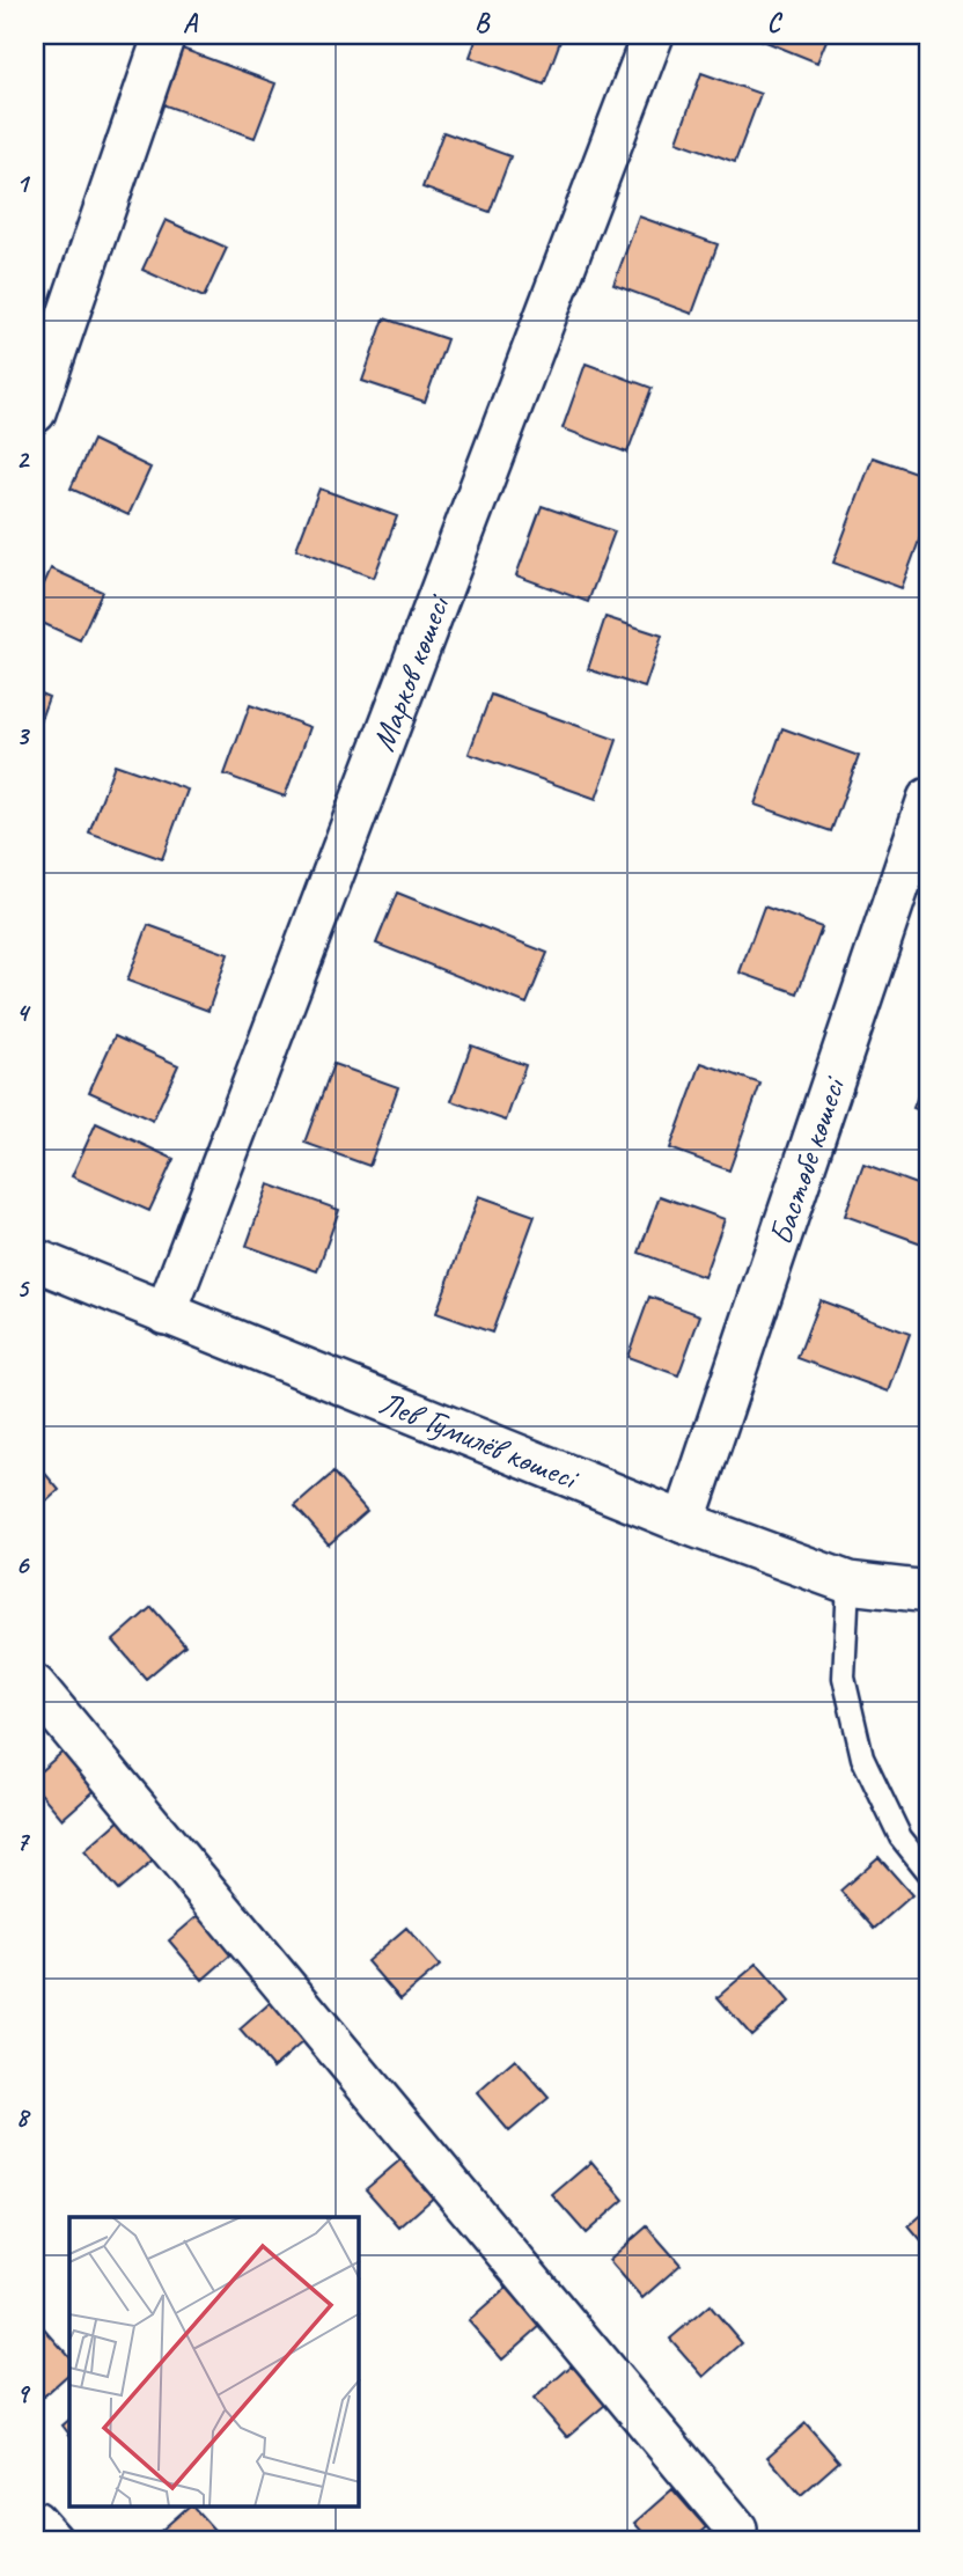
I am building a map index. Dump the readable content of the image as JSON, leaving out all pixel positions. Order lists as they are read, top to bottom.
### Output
{
  "streets": {
    "street": ["Марков көшесі", "Бастөбе көшесі", "Лев Гумилёв көшесі"]
  },
  "crossings": [
    ["Марков көшесі", "Лев Гумилёв көшесі"],
    ["Бастөбе көшесі", "Лев Гумилёв көшесі"]
  ],
  "grid": {
    "columns": ["A", "B", "C"],
    "rows": [
      "1",
      "2",
      "3",
      "4",
      "5",
      "6",
      "7",
      "8",
      "9"
    ]
  }
}
